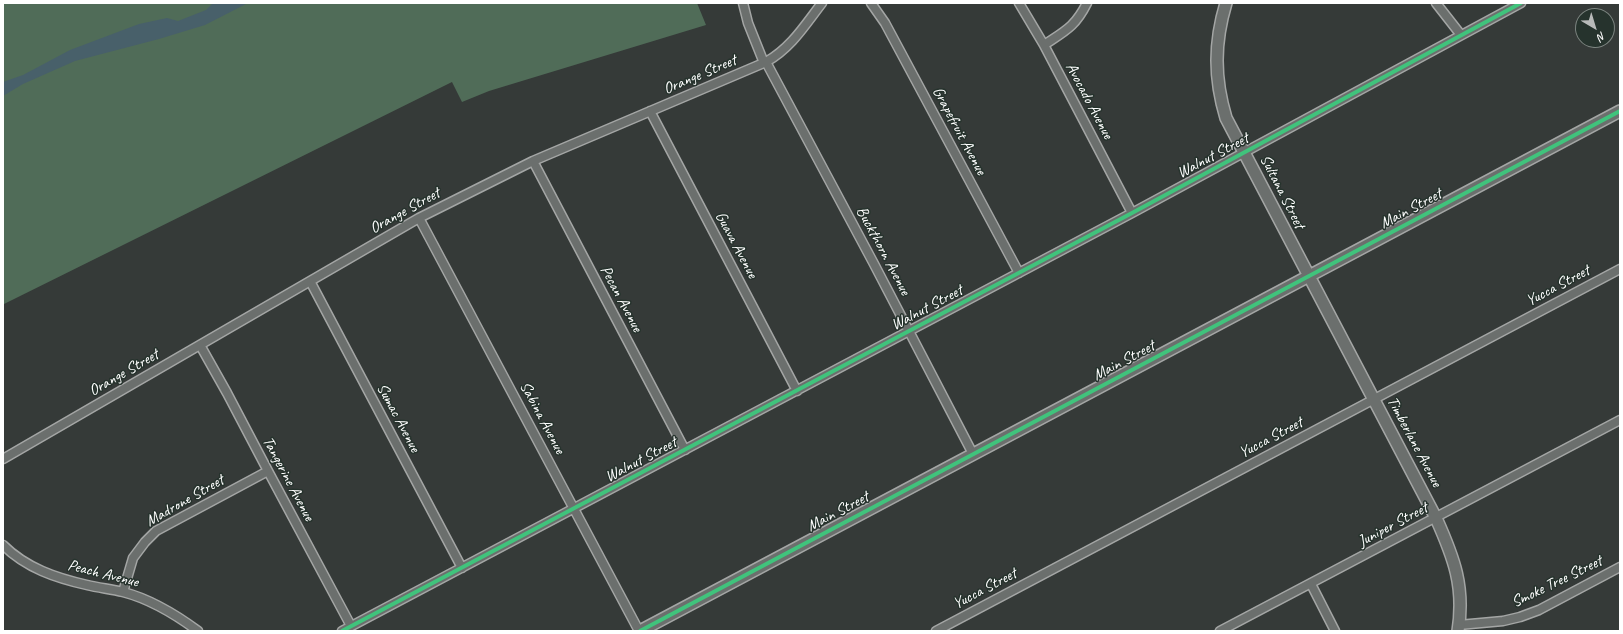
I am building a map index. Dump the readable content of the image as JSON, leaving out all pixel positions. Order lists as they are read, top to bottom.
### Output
{
  "streets": {
    "main road": ["Sultana Street", "Main Street", "Timberlane Avenue"],
    "street": [
      "Orange Street",
      "Avocado Avenue",
      "Grapefruit Avenue",
      "Walnut Street",
      "Guava Avenue",
      "Buckthorn Avenue",
      "Yucca Street",
      "Pecan Avenue",
      "Sumac Avenue",
      "Sabina Avenue",
      "Tangerine Avenue",
      "Madrone Street",
      "Juniper Street",
      "Peach Avenue",
      "Smoke Tree Street"
    ]
  },
  "crossings": [
    ["Orange Street", "Guava Avenue"],
    ["Orange Street", "Buckthorn Avenue"],
    ["Orange Street", "Pecan Avenue"],
    ["Orange Street", "Sumac Avenue"],
    ["Orange Street", "Sabina Avenue"],
    ["Orange Street", "Tangerine Avenue"],
    ["Avocado Avenue", "Walnut Street"],
    ["Grapefruit Avenue", "Walnut Street"],
    ["Walnut Street", "Sultana Street"],
    ["Walnut Street", "Guava Avenue"],
    ["Walnut Street", "Buckthorn Avenue"],
    ["Walnut Street", "Pecan Avenue"],
    ["Walnut Street", "Sumac Avenue"],
    ["Walnut Street", "Sabina Avenue"],
    ["Walnut Street", "Tangerine Avenue"],
    ["Sultana Street", "Main Street"],
    ["Sultana Street", "Timberlane Avenue"],
    ["Main Street", "Buckthorn Avenue"],
    ["Main Street", "Sabina Avenue"],
    ["Main Street", "Timberlane Avenue"],
    ["Yucca Street", "Timberlane Avenue"],
    ["Timberlane Avenue", "Juniper Street"],
    ["Timberlane Avenue", "Smoke Tree Street"],
    ["Tangerine Avenue", "Madrone Street"],
    ["Madrone Street", "Peach Avenue"]
  ],
  "north": "bottom right"
}
